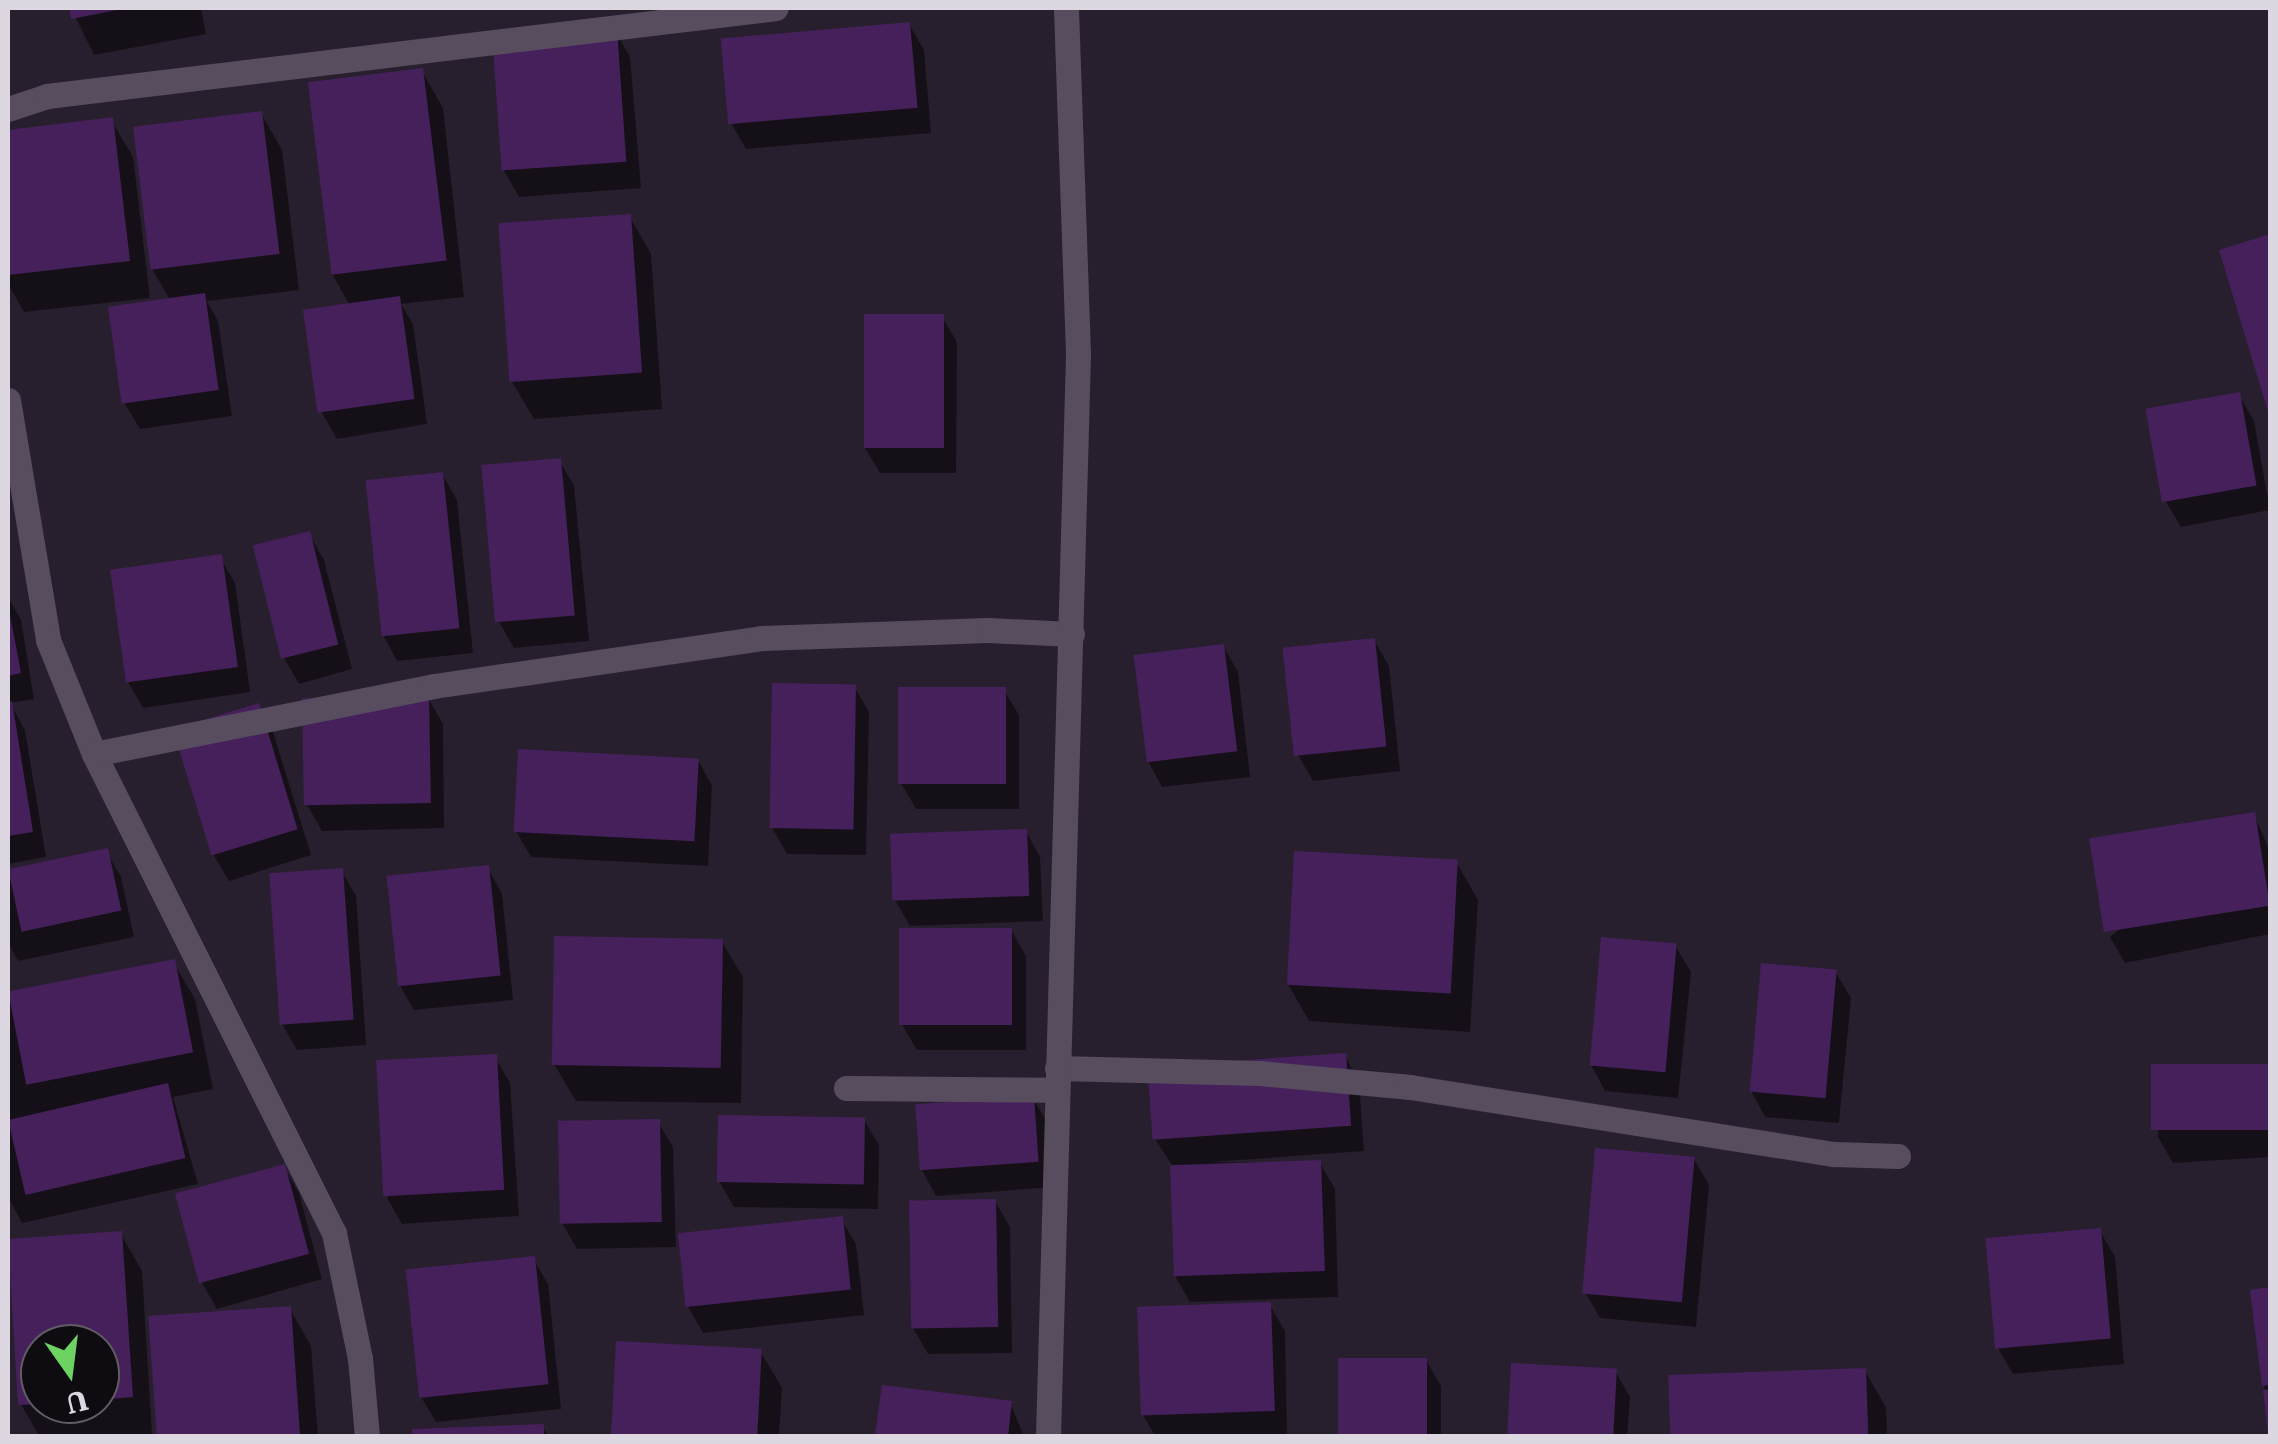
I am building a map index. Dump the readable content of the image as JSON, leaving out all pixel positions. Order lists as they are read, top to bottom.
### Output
{
  "north": "bottom"
}
